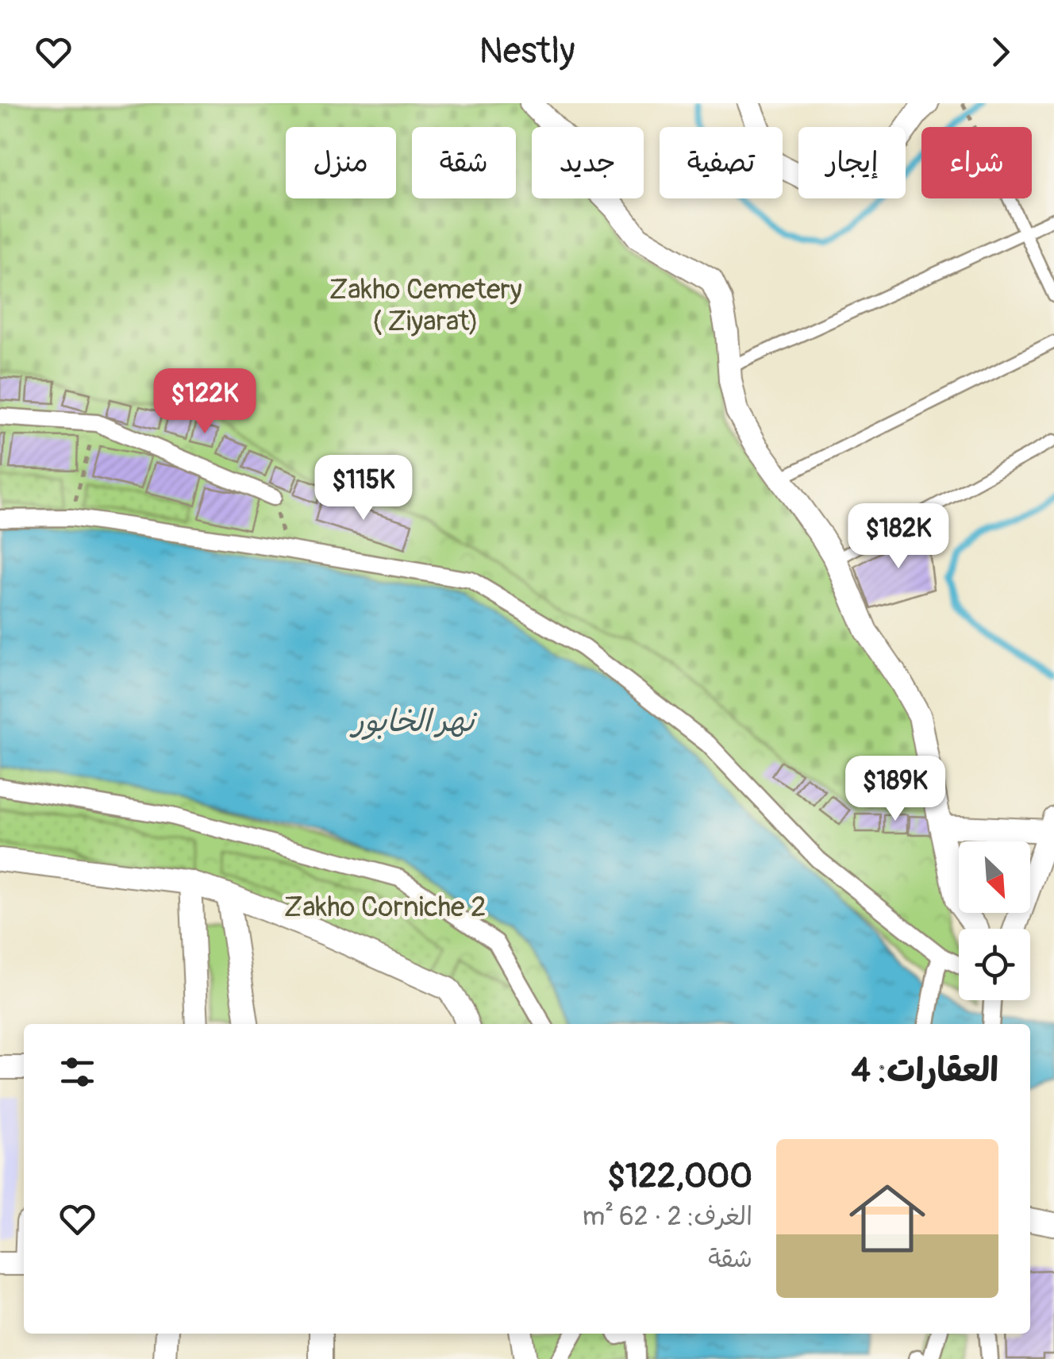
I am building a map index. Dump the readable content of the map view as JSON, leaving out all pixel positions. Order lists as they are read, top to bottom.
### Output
{
  "water": ["نهر الخابور"],
  "parks": ["Zakho Cemetery ( Ziyarat)", "Zakho Corniche 2"],
  "north": "bottom right",
  "page": {
    "header": "Nestly",
    "chip": [
      "شراء",
      "إيجار",
      "تصفية",
      "جديد",
      "شقة",
      "منزل"
    ],
    "price": [
      "$122K",
      "$115K",
      "$182K",
      "$189K"
    ],
    "heading": "العقارات: 4",
    "list": [
      {
        "name": "$122,000",
        "note": "الغرف: 2 · 62 m² · شقة"
      }
    ]
  }
}
